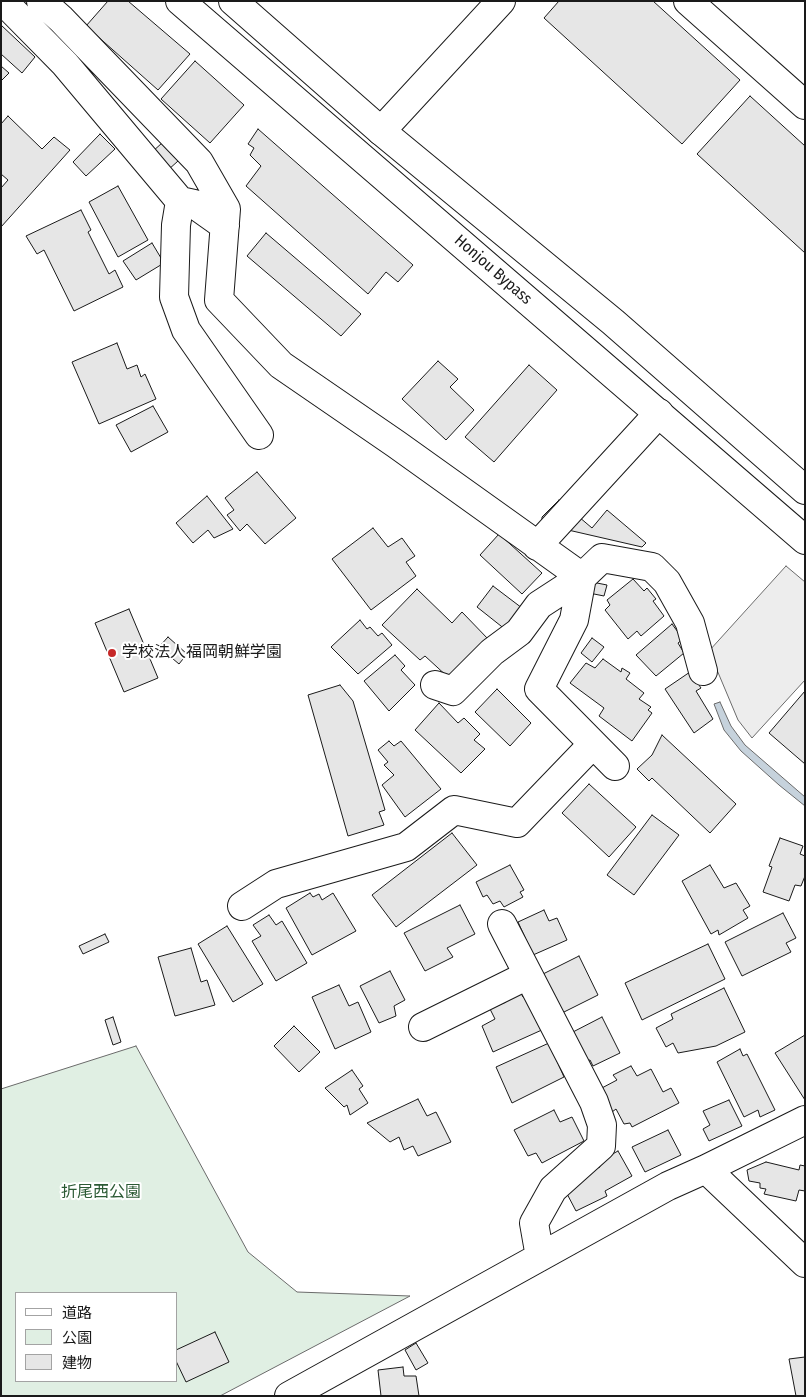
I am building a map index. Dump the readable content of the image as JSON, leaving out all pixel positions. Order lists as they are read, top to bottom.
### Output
{
  "streets": {
    "main road": ["Honjou Bypass"]
  },
  "parks": ["折尾西公園"],
  "places": ["学校法人福岡朝鮮学園"],
  "legend": ["道路", "公園", "建物"]
}
